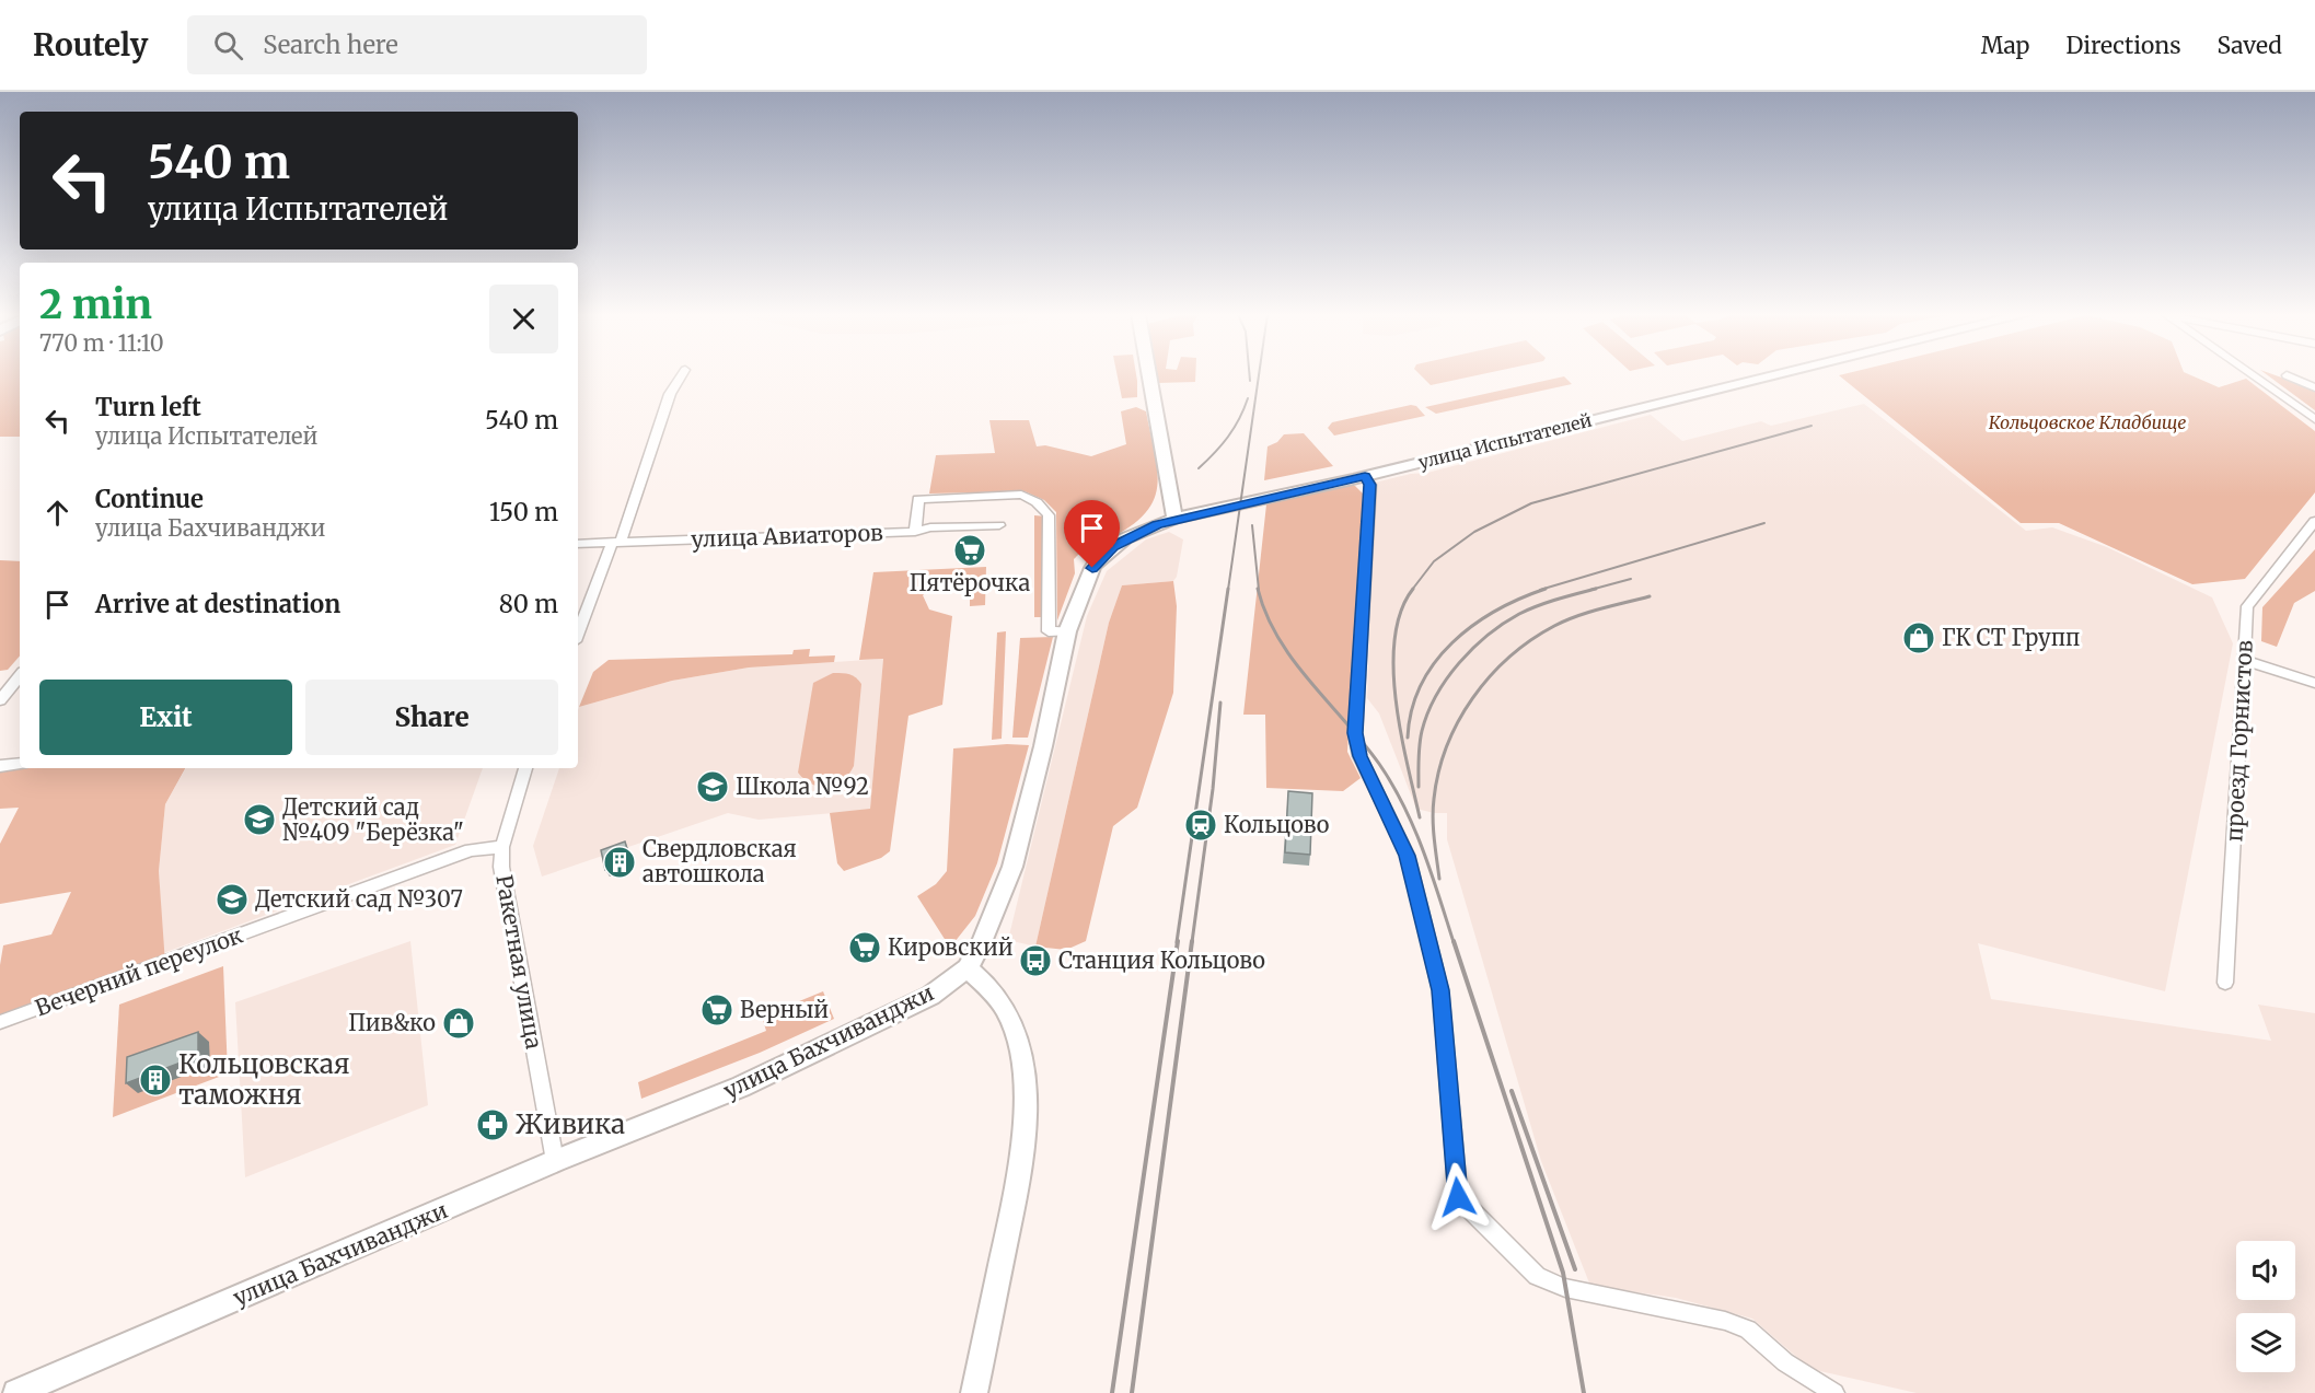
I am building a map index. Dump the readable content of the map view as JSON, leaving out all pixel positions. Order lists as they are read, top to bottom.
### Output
{
  "streets": {
    "main road": ["улица Испытателей", "улица Бахчиванджи"],
    "street": [
      "улица Авиаторов",
      "проезд Горнистов",
      "Ракетная улица",
      "Вечерний переулок"
    ]
  },
  "crossings": [
    ["улица Испытателей", "улица Бахчиванджи"],
    ["Ракетная улица", "Вечерний переулок"],
    ["Ракетная улица", "улица Бахчиванджи"]
  ],
  "parks": ["Кольцовское Кладбище"],
  "places": {
    "supermarket": ["Пятёрочка", "Кировский", "Верный"],
    "shop": ["ГК СТ Групп", "Пив&ко"],
    "school or university": ["Школа №92", "Детский сад №409 \"Берёзка\"", "Детский сад №307"],
    "station": ["Кольцово"],
    "building": ["Свердловская автошкола", "Кольцовская таможня"],
    "bus stop": ["Станция Кольцово"],
    "pharmacy": ["Живика"]
  },
  "page": {
    "header": "Routely",
    "search": "Search here",
    "nav": ["Map", "Directions", "Saved"],
    "turn": ["540 m", "улица Испытателей"],
    "heading": ["2 min", "770 m · 11:10"],
    "list": [
      {
        "name": "Turn left",
        "note": "улица Испытателей",
        "value": "540 m"
      },
      {
        "name": "Continue",
        "note": "улица Бахчиванджи",
        "value": "150 m"
      },
      {
        "name": "Arrive at destination",
        "value": "80 m"
      }
    ],
    "buttons": ["Exit", "Share"]
  }
}
